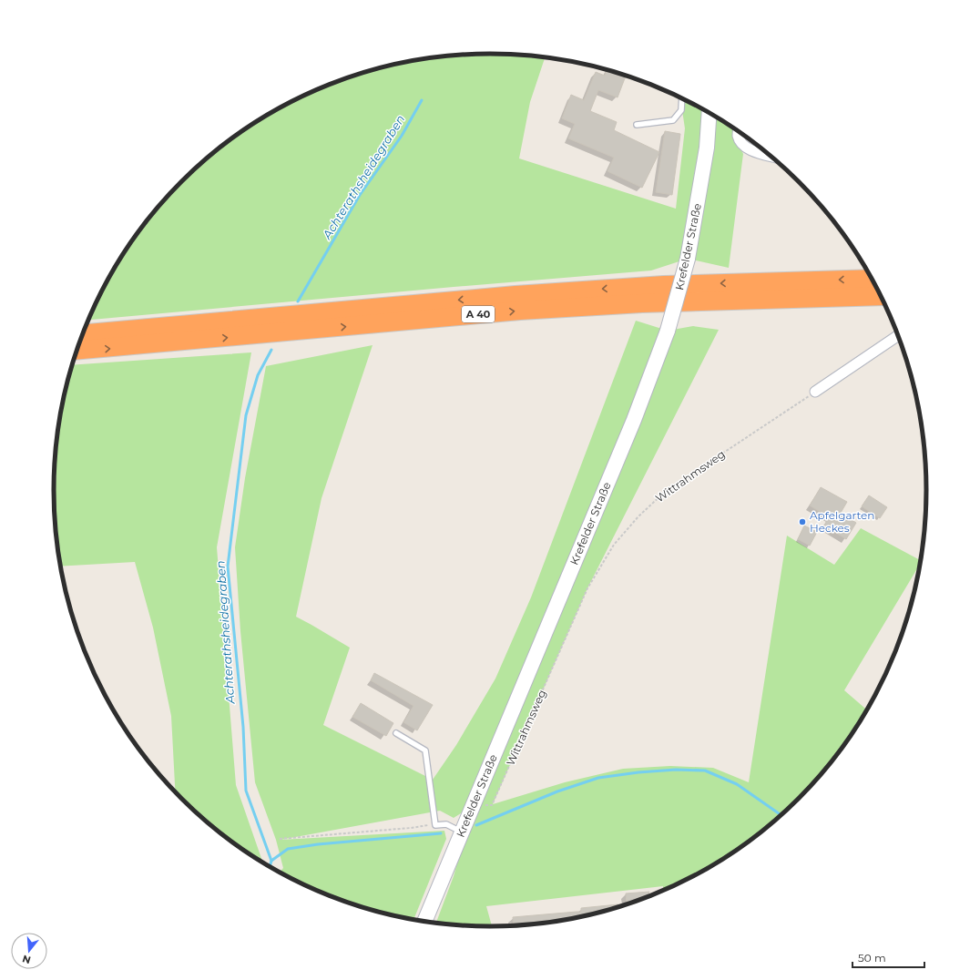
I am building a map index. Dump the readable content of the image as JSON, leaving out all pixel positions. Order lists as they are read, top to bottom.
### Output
{
  "streets": {
    "highway": ["A 40"],
    "main road": ["Krefelder Straße"],
    "path": ["Wittrahmsweg"]
  },
  "crossings": [
    ["Krefelder Straße", "Wittrahmsweg"]
  ],
  "water": ["Achterathsheidegraben"],
  "places": ["Apfelgarten Heckes"],
  "scale_bar": "50 m",
  "north": "bottom"
}
